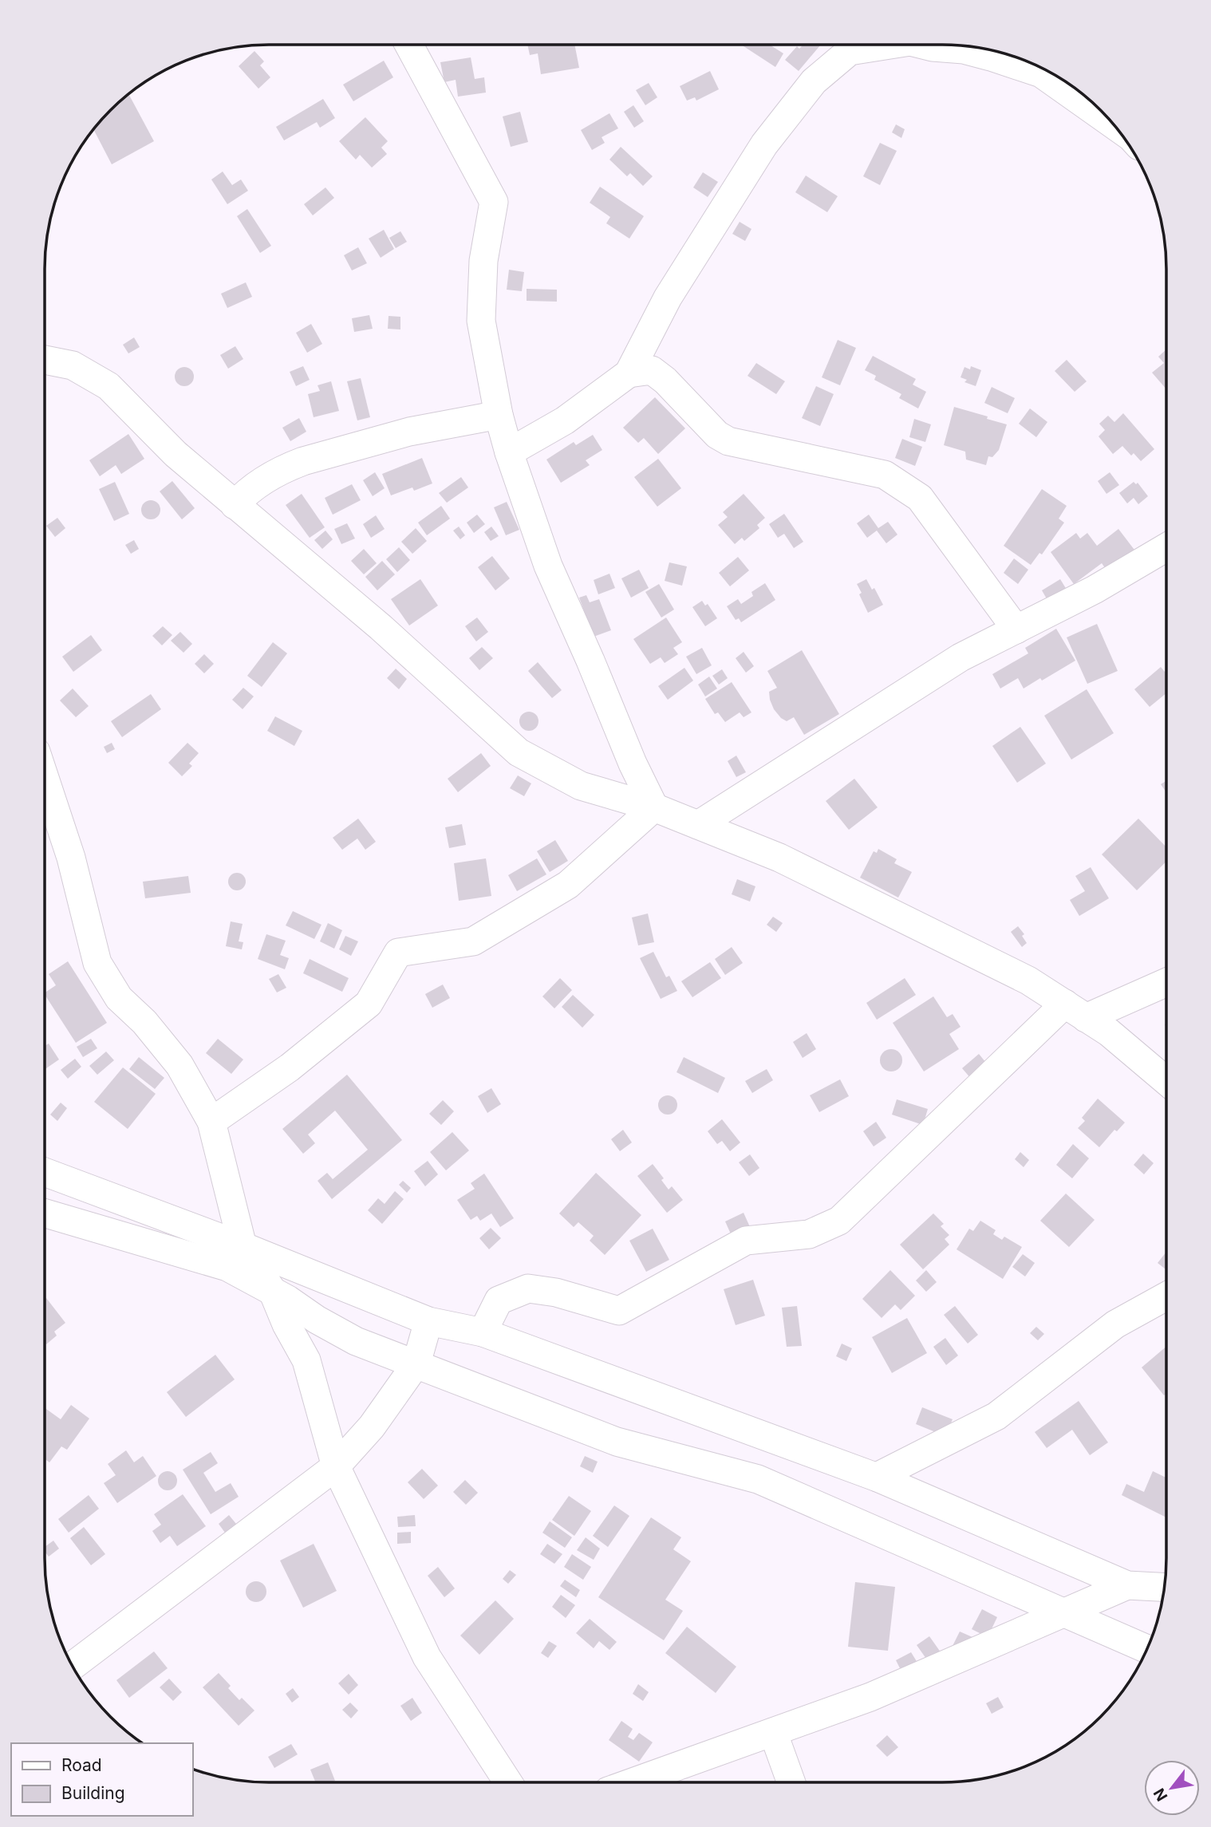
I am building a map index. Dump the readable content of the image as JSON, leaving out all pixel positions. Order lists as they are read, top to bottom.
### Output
{
  "legend": ["Road", "Building"],
  "north": "bottom left"
}
